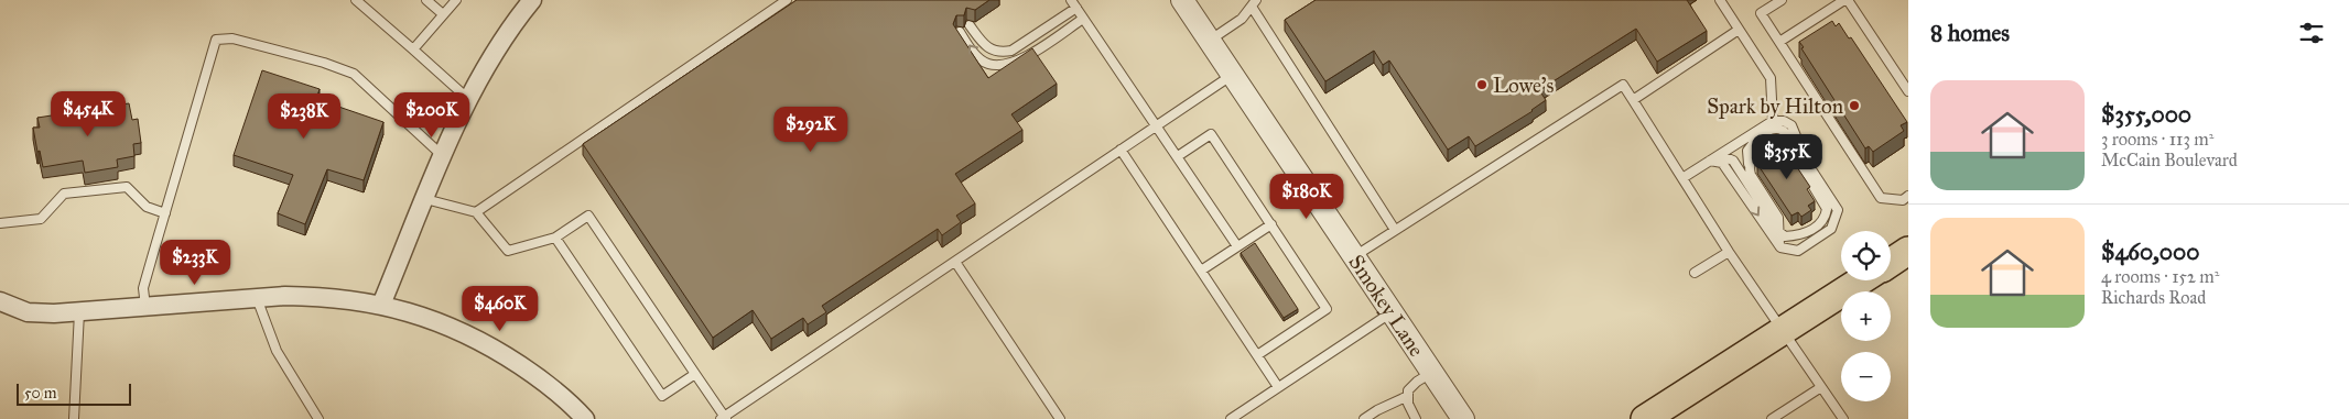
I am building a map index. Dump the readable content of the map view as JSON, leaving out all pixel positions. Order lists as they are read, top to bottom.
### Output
{
  "streets": {
    "street": ["Smokey Lane"]
  },
  "places": ["Lowe's", "Spark by Hilton"],
  "scale_bar": "50 m",
  "page": {
    "heading": "8 homes",
    "list": [
      {
        "name": "$355,000",
        "note": "3 rooms · 113 m² · McCain Boulevard"
      },
      {
        "name": "$460,000",
        "note": "4 rooms · 152 m² · Richards Road"
      }
    ],
    "price": [
      "$454K",
      "$200K",
      "$238K",
      "$292K",
      "$355K",
      "$180K",
      "$233K",
      "$460K"
    ],
    "map_buttons": ["+", "−"],
    "scale": "50 m"
  }
}
